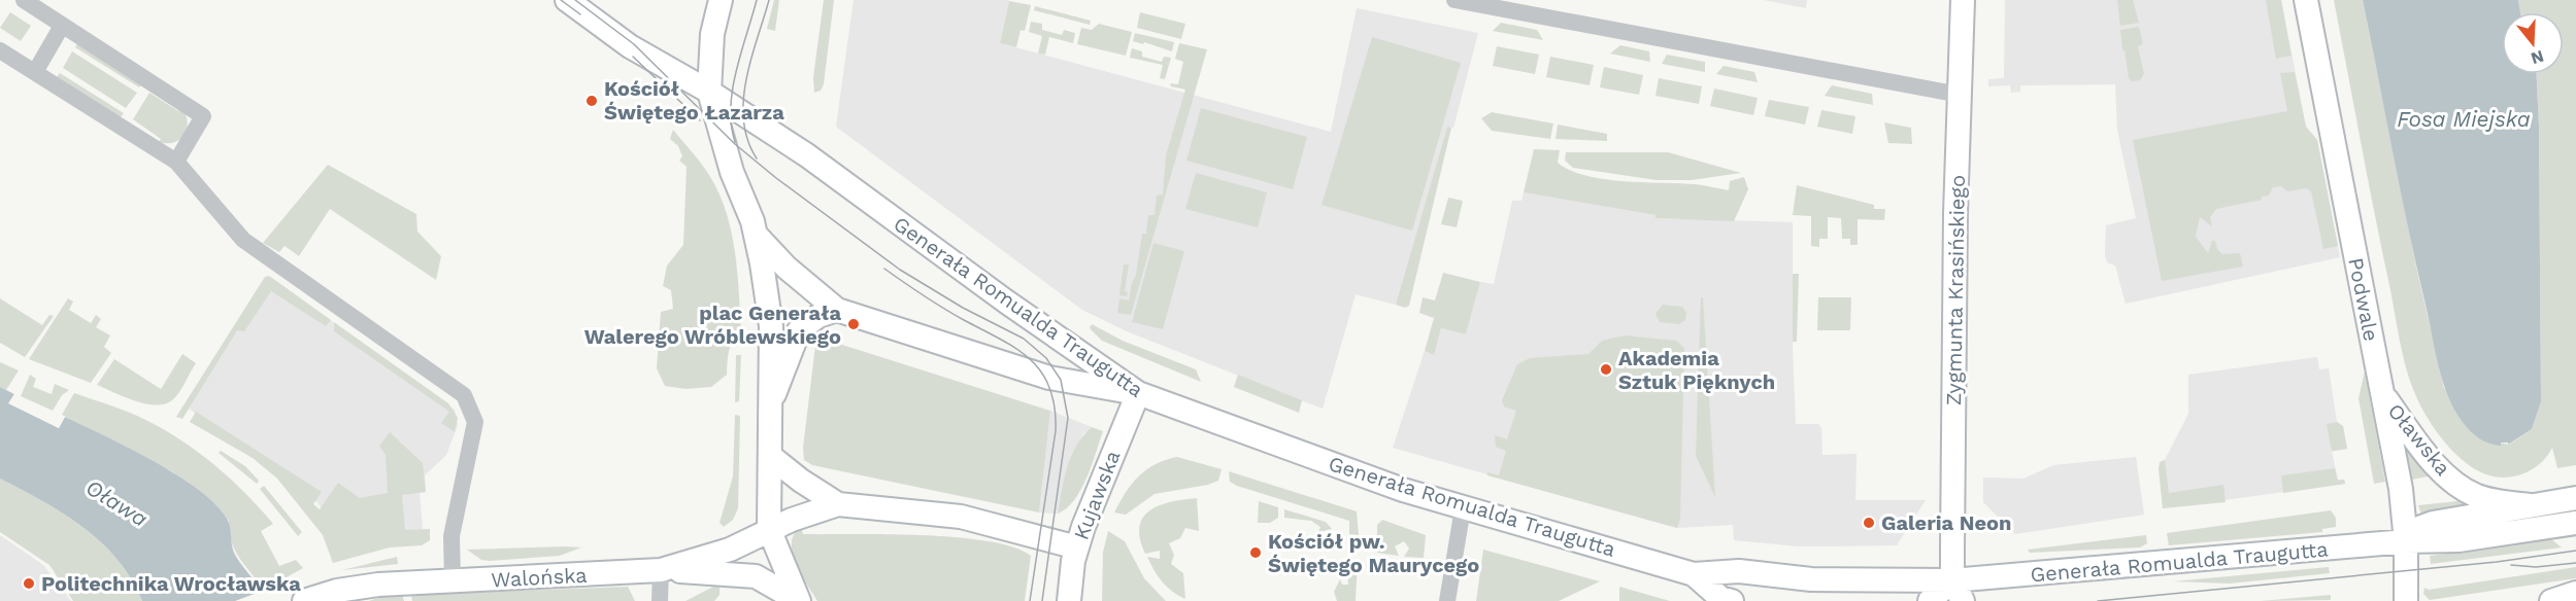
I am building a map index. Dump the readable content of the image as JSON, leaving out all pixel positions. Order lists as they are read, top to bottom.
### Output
{
  "streets": {
    "main road": [
      "Zygmunta Krasińskiego",
      "Podwale",
      "Generała Romualda Traugutta",
      "Oławska",
      "Kujawska",
      "Walońska"
    ]
  },
  "crossings": [
    ["Zygmunta Krasińskiego", "Generała Romualda Traugutta"],
    ["Podwale", "Generała Romualda Traugutta"],
    ["Podwale", "Oławska"],
    ["Generała Romualda Traugutta", "Oławska"],
    ["Generała Romualda Traugutta", "Kujawska"]
  ],
  "water": ["Fosa Miejska", "Oława"],
  "places": [
    "Kościół Świętego Łazarza",
    "plac Generała Walerego Wróblewskiego",
    "Akademia Sztuk Pięknych",
    "Galeria Neon",
    "Kościół pw. Świętego Maurycego",
    "Politechnika Wrocławska"
  ],
  "north": "bottom"
}
